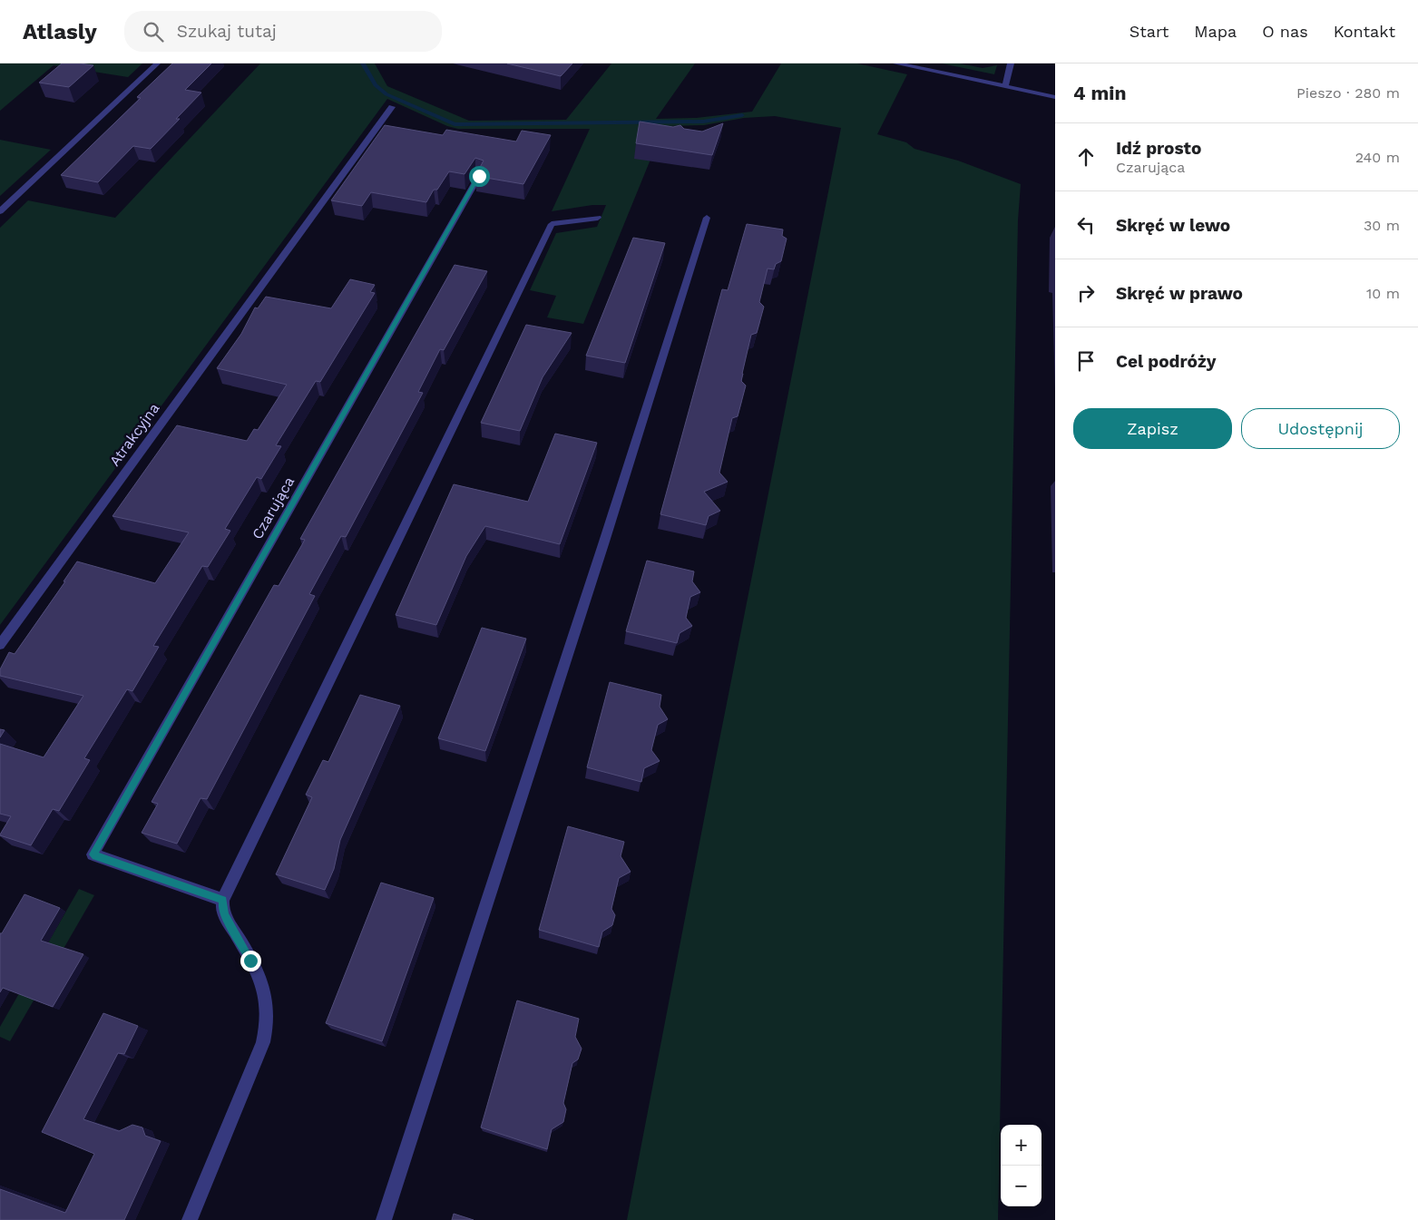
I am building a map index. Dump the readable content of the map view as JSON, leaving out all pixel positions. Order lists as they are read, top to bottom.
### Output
{
  "streets": {
    "street": ["Atrakcyjna", "Czarująca"]
  },
  "page": {
    "header": "Atlasly",
    "search": "Szukaj tutaj",
    "nav": [
      "Start",
      "Mapa",
      "O nas",
      "Kontakt"
    ],
    "heading": ["4 min", "Pieszo · 280 m"],
    "list": [
      ["Idź prosto", "Czarująca", "240 m"],
      ["Skręć w lewo", "30 m"],
      ["Skręć w prawo", "10 m"],
      "Cel podróży"
    ],
    "buttons": ["Zapisz", "Udostępnij"],
    "map_buttons": ["+", "−"]
  }
}
